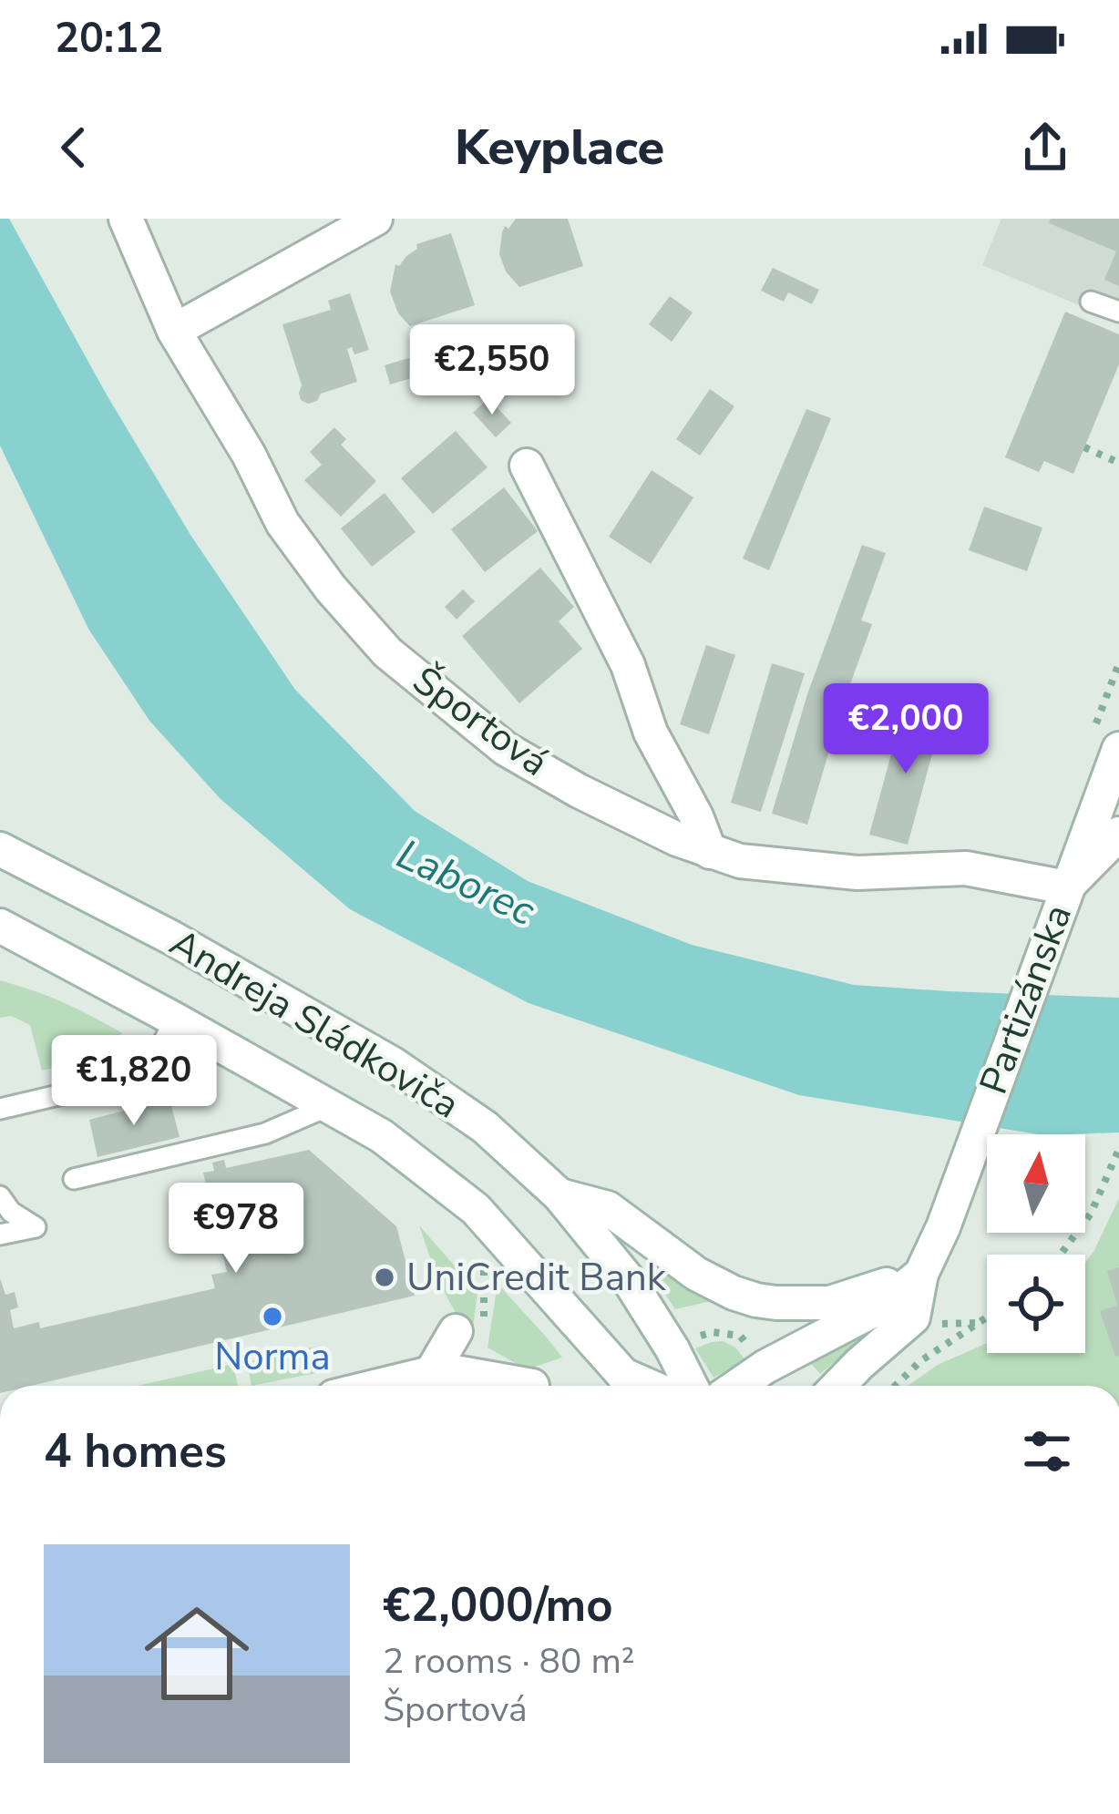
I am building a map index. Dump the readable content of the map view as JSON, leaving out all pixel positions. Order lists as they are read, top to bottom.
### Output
{
  "streets": {
    "street": ["Športová", "Partizánska", "Andreja Sládkoviča"]
  },
  "crossings": [
    ["Športová", "Partizánska"]
  ],
  "water": ["Laborec"],
  "places": ["UniCredit Bank", "Norma"],
  "north": "top",
  "page": {
    "status": "20:12",
    "header": "Keyplace",
    "price": [
      "€2,550",
      "€2,000",
      "€1,820",
      "€978"
    ],
    "heading": "4 homes",
    "list": [
      {
        "name": "€2,000/mo",
        "note": "2 rooms · 80 m² · Športová"
      }
    ]
  }
}
